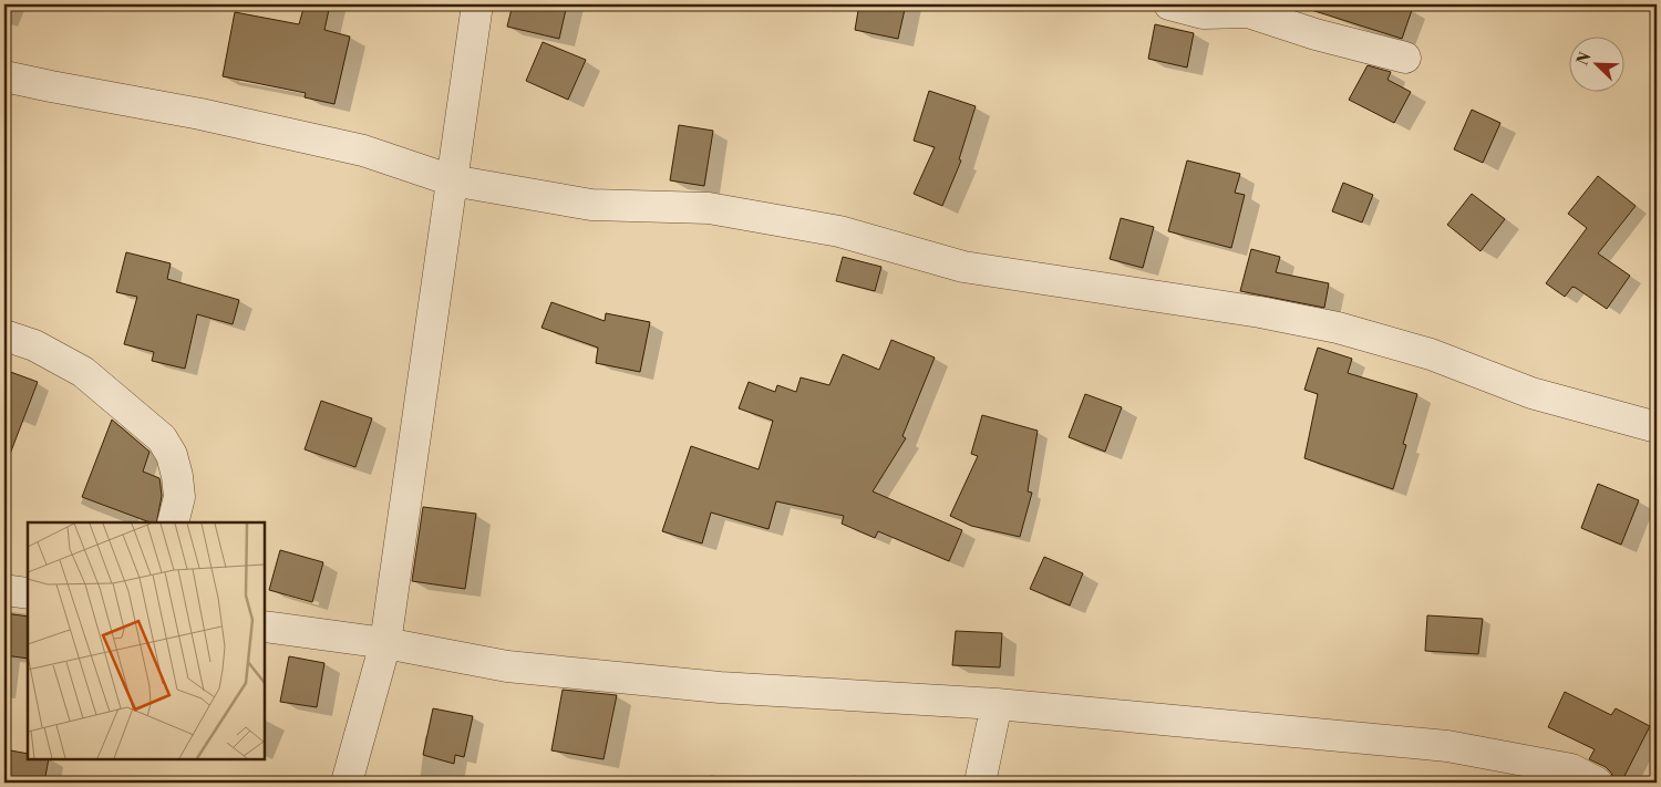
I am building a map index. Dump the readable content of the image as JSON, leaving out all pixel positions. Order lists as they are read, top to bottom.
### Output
{
  "north": "top left"
}
